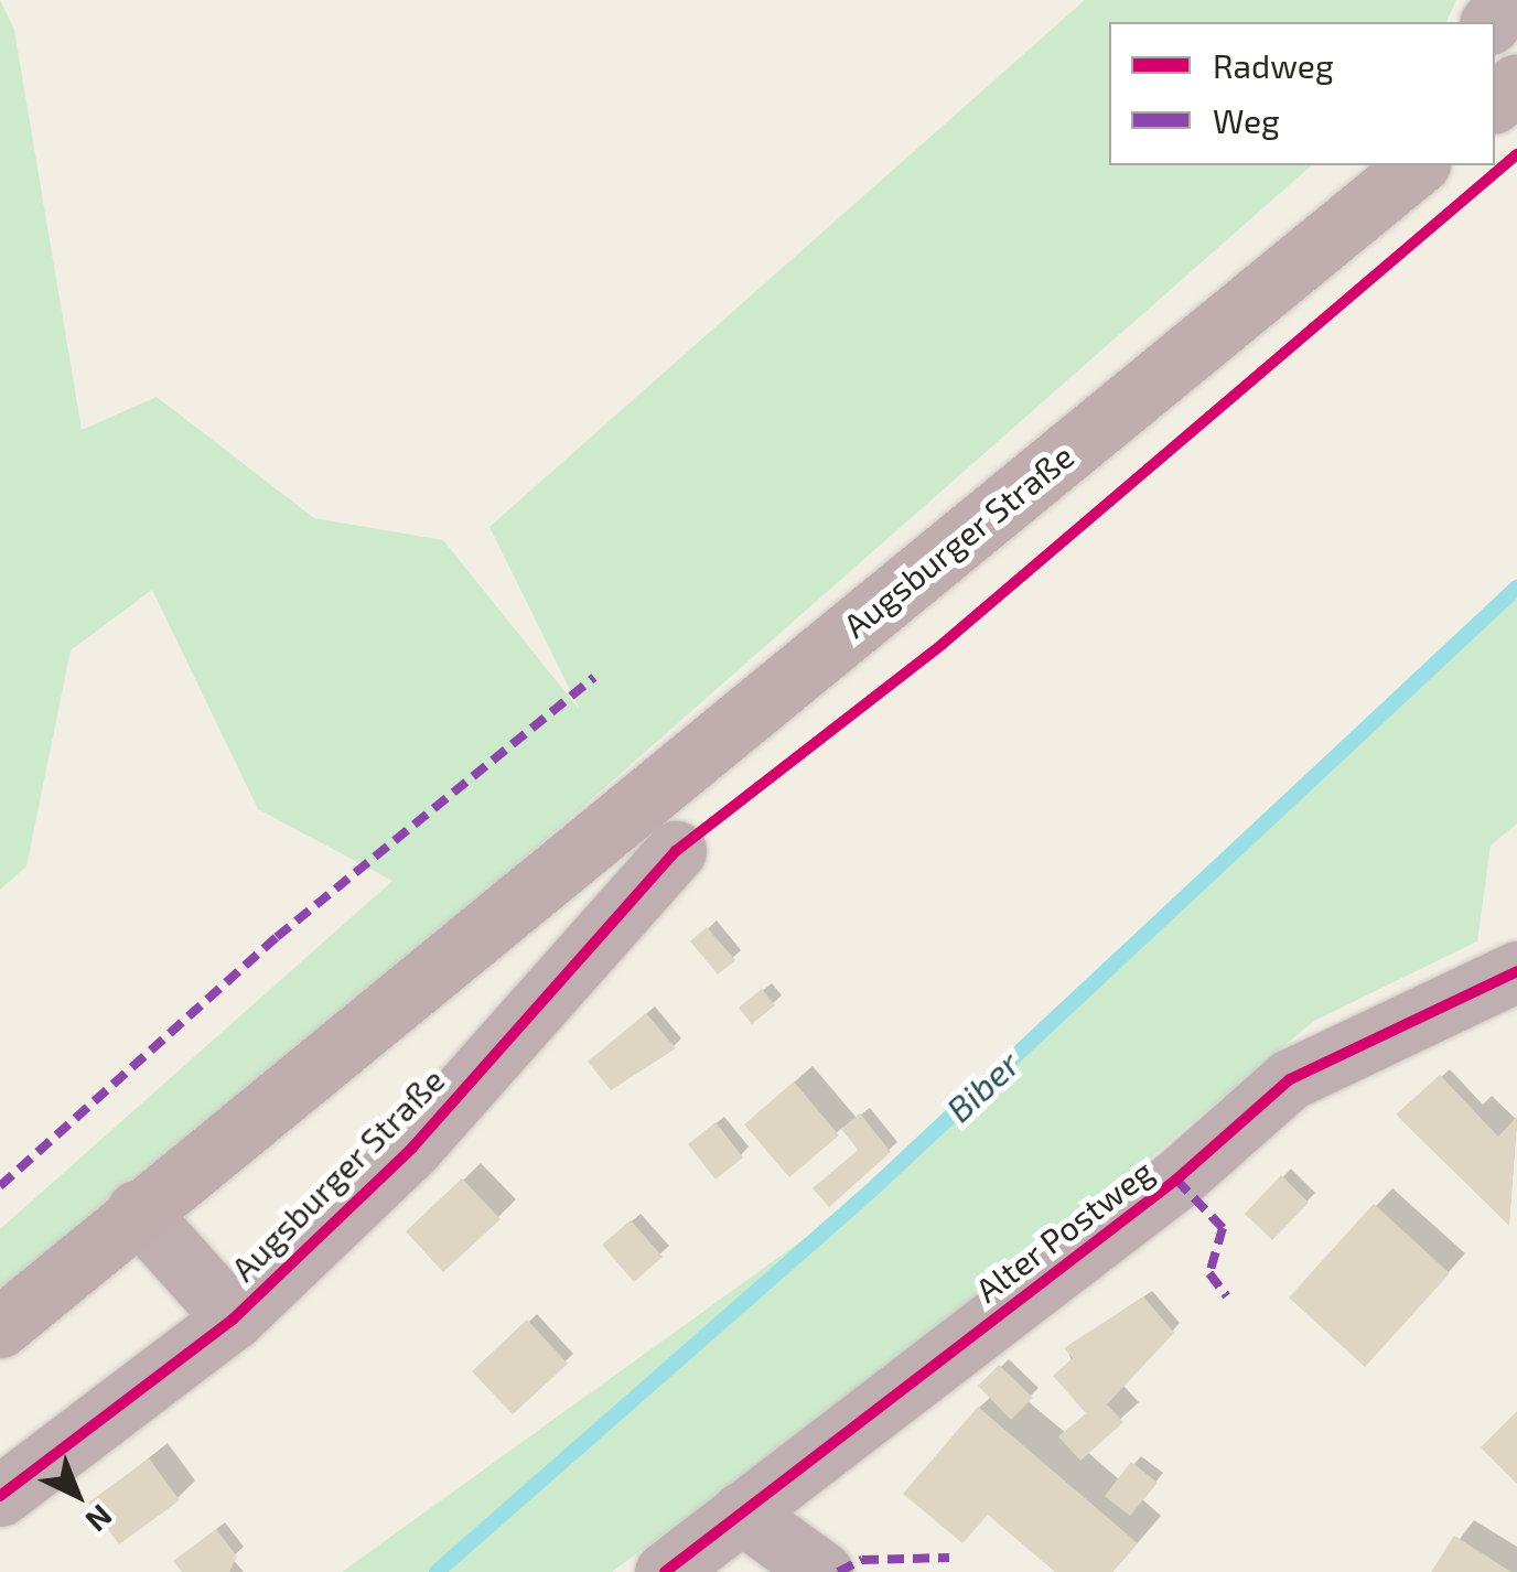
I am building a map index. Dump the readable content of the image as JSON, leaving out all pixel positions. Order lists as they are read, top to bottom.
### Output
{
  "streets": {
    "main road": ["Augsburger Straße"],
    "street": ["Alter Postweg"]
  },
  "water": ["Biber"],
  "legend": ["Radweg", "Weg"],
  "north": "bottom right"
}
